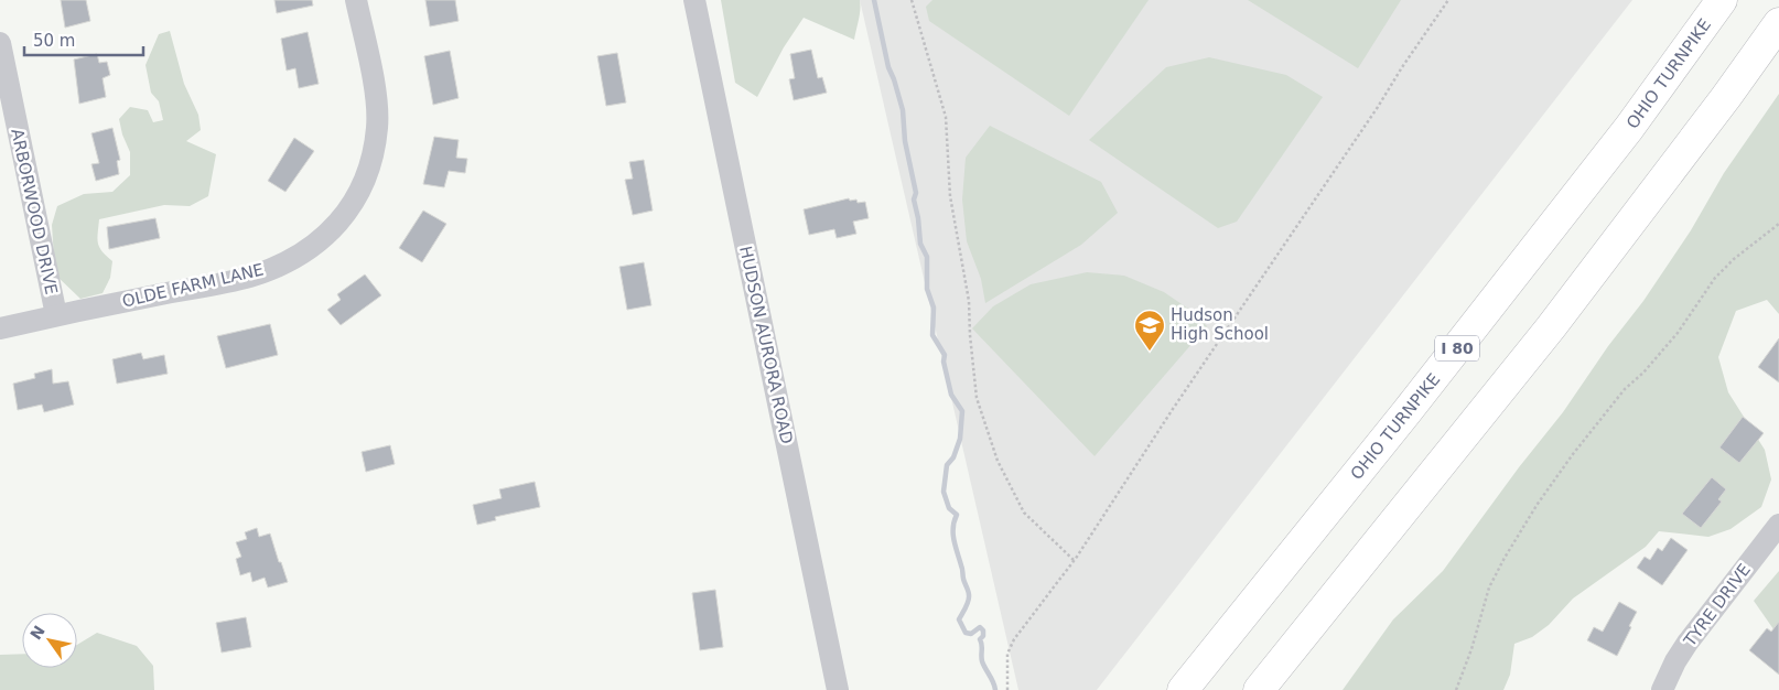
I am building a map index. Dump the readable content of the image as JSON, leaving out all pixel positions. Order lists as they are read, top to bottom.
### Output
{
  "streets": {
    "highway": ["OHIO TURNPIKE", "I 80"],
    "street": [
      "ARBORWOOD DRIVE",
      "OLDE FARM LANE",
      "HUDSON AURORA ROAD",
      "TYRE DRIVE"
    ]
  },
  "crossings": [
    ["ARBORWOOD DRIVE", "OLDE FARM LANE"]
  ],
  "places": {
    "school or university": ["Hudson High School"]
  },
  "scale_bar": "50 m",
  "north": "top left"
}
